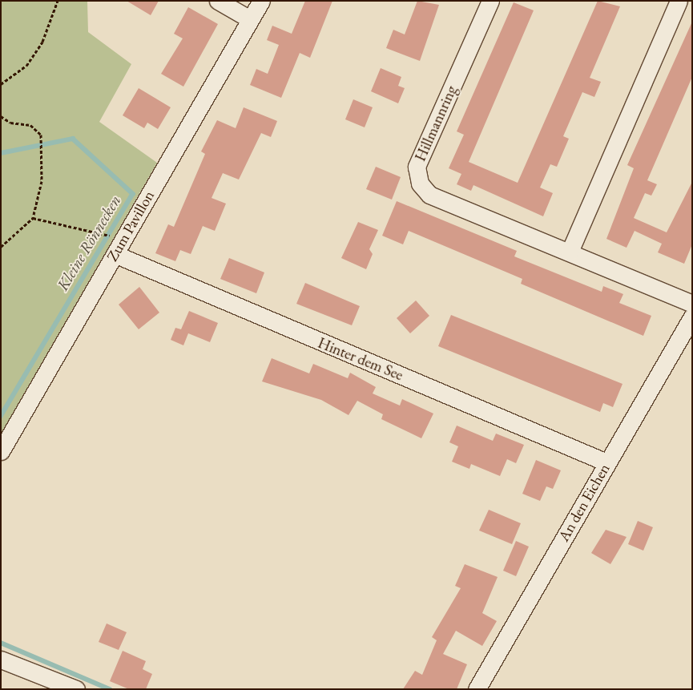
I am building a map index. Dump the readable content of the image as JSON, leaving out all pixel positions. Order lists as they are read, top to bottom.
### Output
{
  "streets": {
    "street": [
      "Hillmannring",
      "Zum Pavillon",
      "Hinter dem See",
      "An den Eichen"
    ]
  },
  "crossings": [
    ["Zum Pavillon", "Hinter dem See"],
    ["Hinter dem See", "An den Eichen"]
  ],
  "water": ["Kleine Rönnecken"]
}
